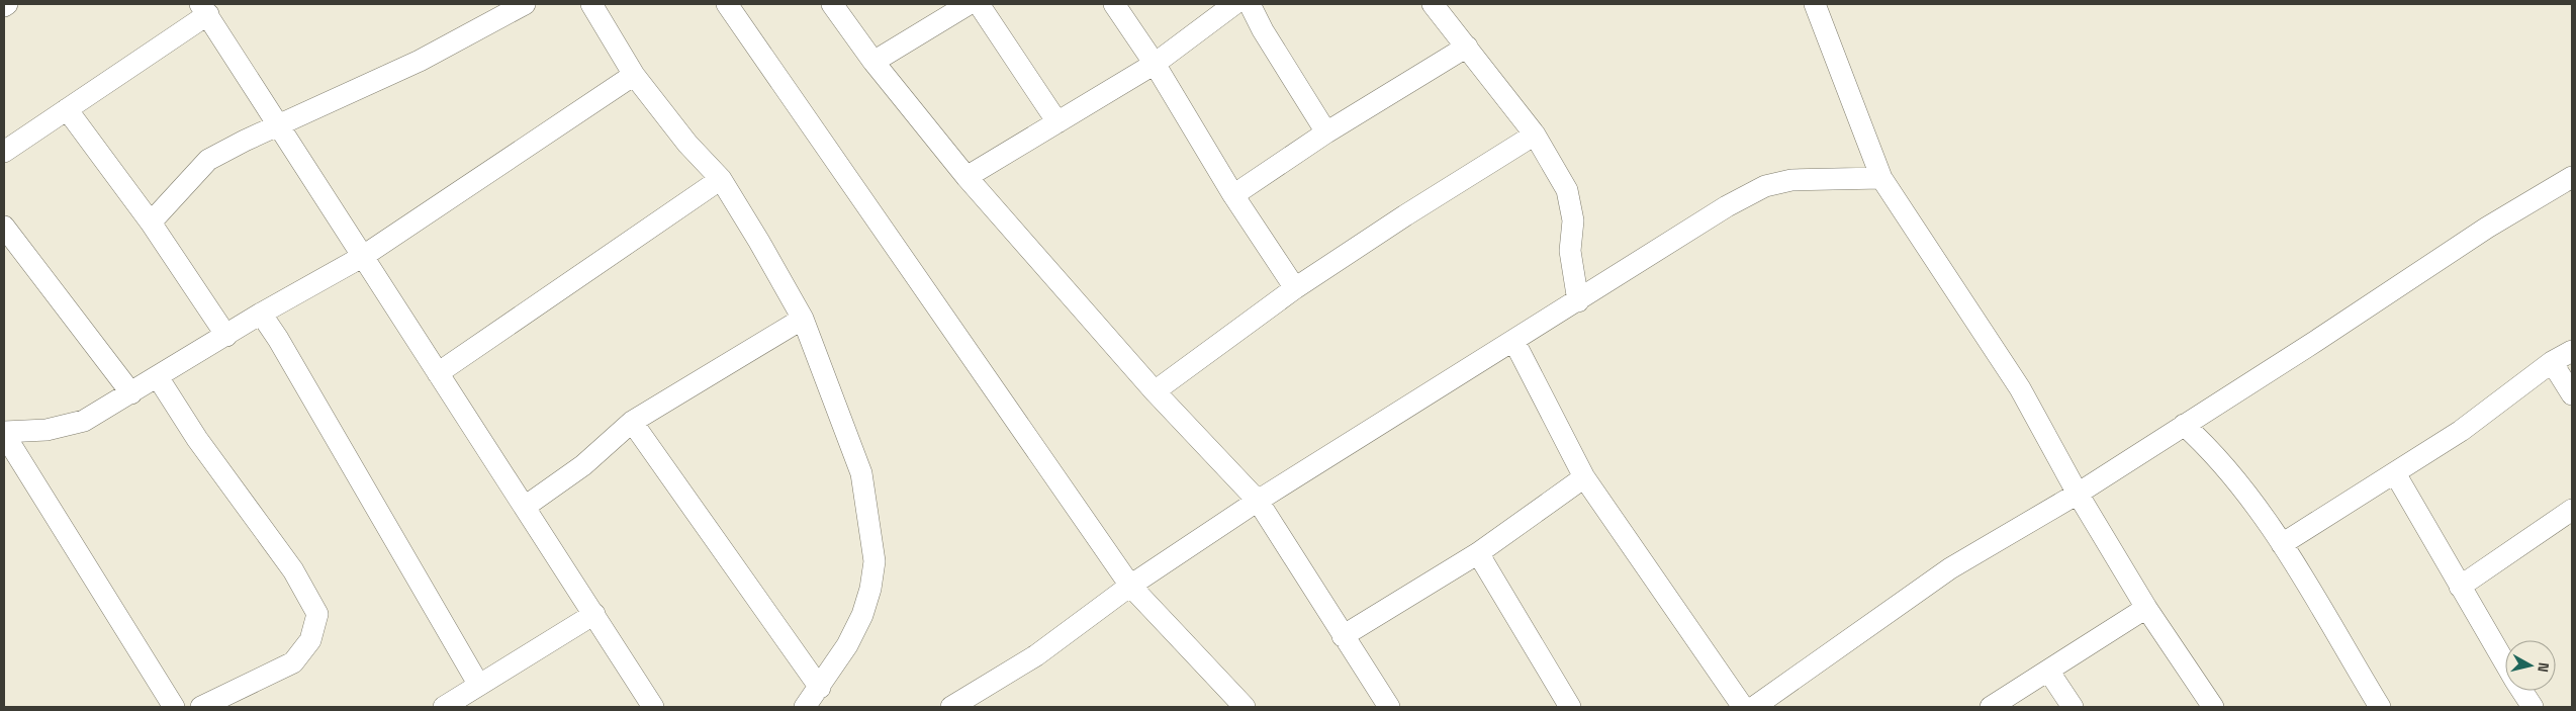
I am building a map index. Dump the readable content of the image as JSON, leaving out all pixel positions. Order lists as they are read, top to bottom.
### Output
{
  "north": "right"
}
